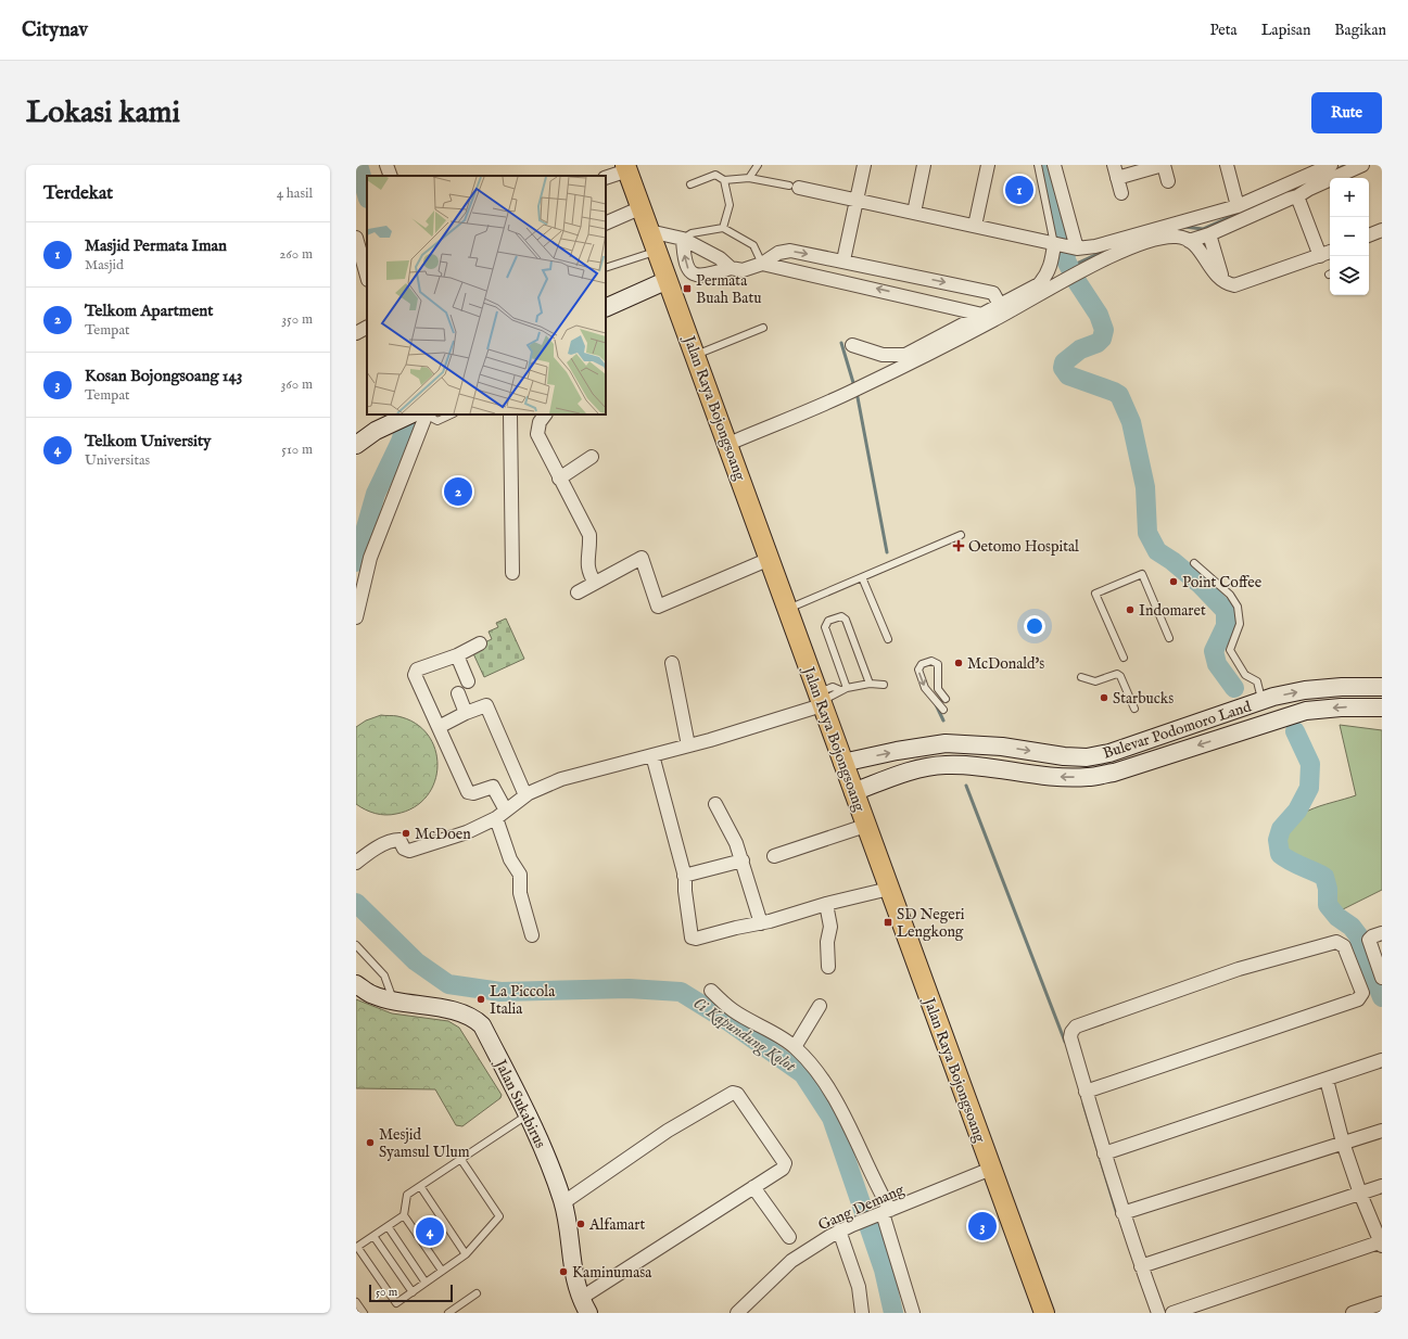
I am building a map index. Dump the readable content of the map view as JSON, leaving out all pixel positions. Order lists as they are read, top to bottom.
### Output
{
  "streets": {
    "main road": ["Jalan Raya Bojongsoang"],
    "street": ["Bulevar Podomoro Land", "Jalan Sukabirus", "Gang Demang"]
  },
  "crossings": [
    ["Jalan Raya Bojongsoang", "Bulevar Podomoro Land"],
    ["Jalan Raya Bojongsoang", "Gang Demang"]
  ],
  "water": ["Ci Kapundung Kolot"],
  "places": {
    "transit": ["Permata Buah Batu", "SD Negeri Lengkong"],
    "health": ["Oetomo Hospital"],
    "other": [
      "Point Coffee",
      "Indomaret",
      "McDonald's",
      "Starbucks",
      "McDoen",
      "La Piccola Italia",
      "Mesjid Syamsul Ulum",
      "Alfamart",
      "Kaminumasa"
    ]
  },
  "scale_bar": "50 m",
  "page": {
    "header": "Citynav",
    "nav": ["Peta", "Lapisan", "Bagikan"],
    "buttons": "Rute",
    "title": "Lokasi kami",
    "heading": ["Terdekat", "4 hasil"],
    "pins": [
      "1",
      "2",
      "3",
      "4"
    ],
    "map_buttons": ["+", "−"],
    "list": [
      {
        "mark": "1",
        "name": "Masjid Permata Iman",
        "note": "Masjid",
        "value": "260 m"
      },
      {
        "mark": "2",
        "name": "Telkom Apartment",
        "note": "Tempat",
        "value": "350 m"
      },
      {
        "mark": "3",
        "name": "Kosan Bojongsoang 143",
        "note": "Tempat",
        "value": "360 m"
      },
      {
        "mark": "4",
        "name": "Telkom University",
        "note": "Universitas",
        "value": "510 m"
      }
    ],
    "scale": "50 m"
  }
}
